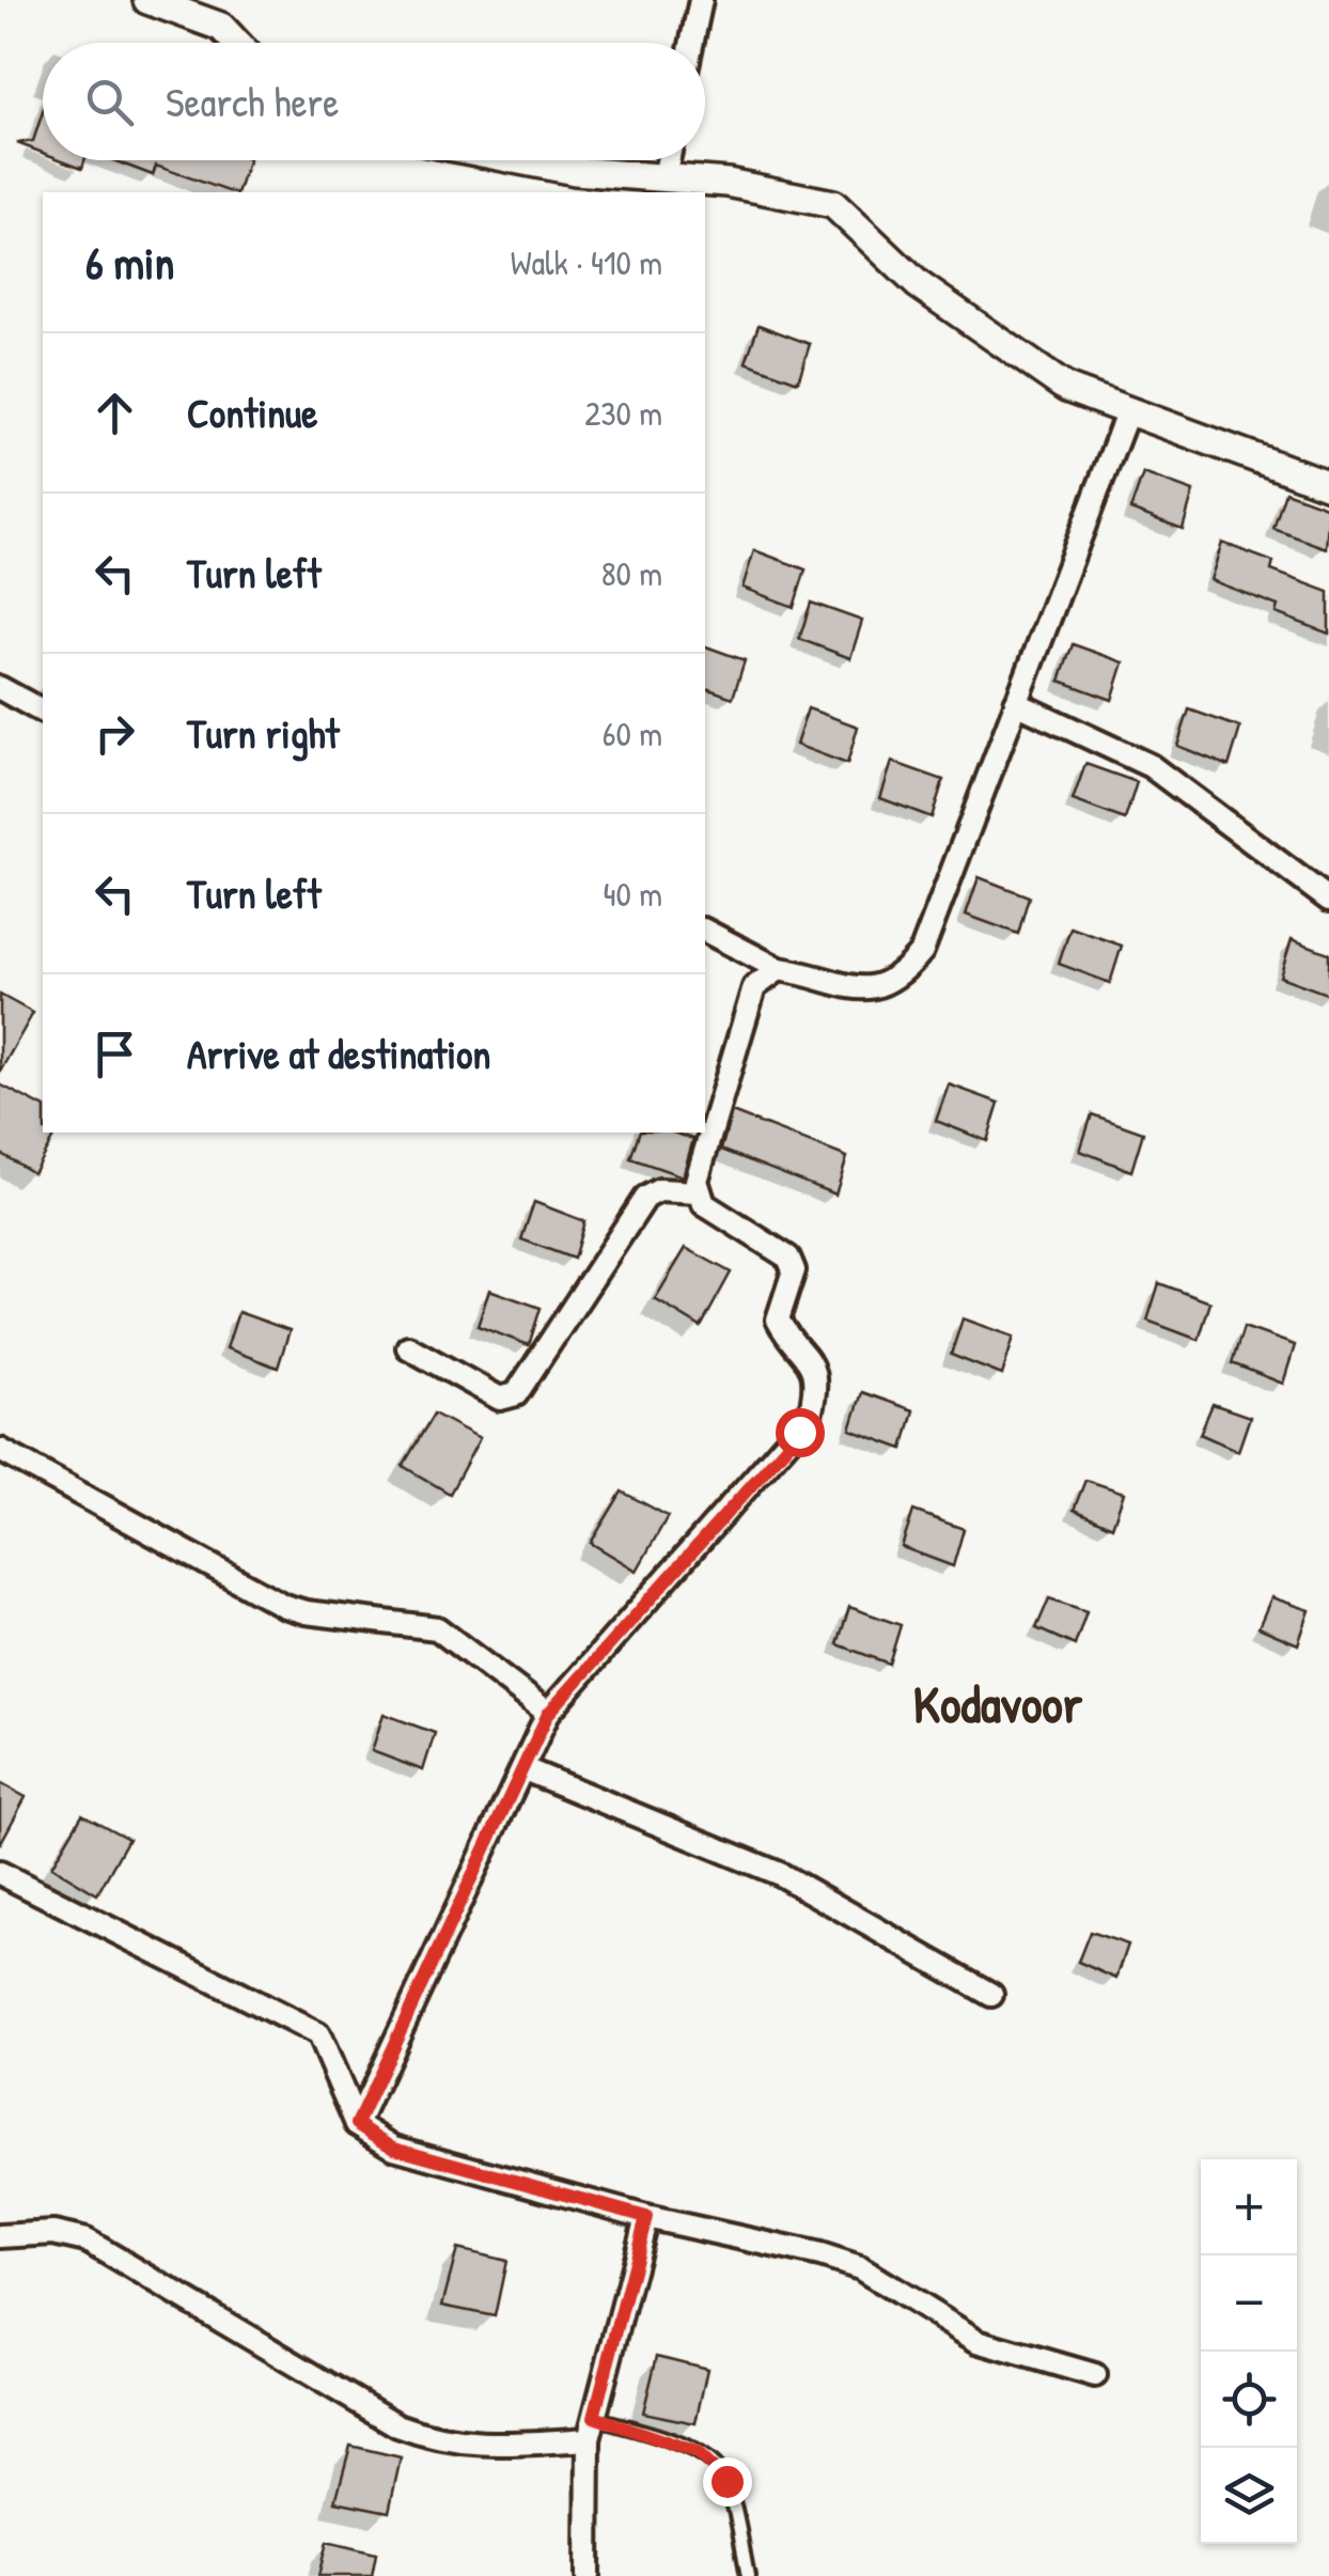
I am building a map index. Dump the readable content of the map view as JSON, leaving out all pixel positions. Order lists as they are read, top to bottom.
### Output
{
  "districts": ["Kodavoor"],
  "page": {
    "search": "Search here",
    "heading": ["6 min", "Walk · 410 m"],
    "list": [
      ["Continue", "230 m"],
      ["Turn left", "80 m"],
      ["Turn right", "60 m"],
      ["Turn left", "40 m"],
      "Arrive at destination"
    ],
    "map_buttons": ["+", "−"]
  }
}
